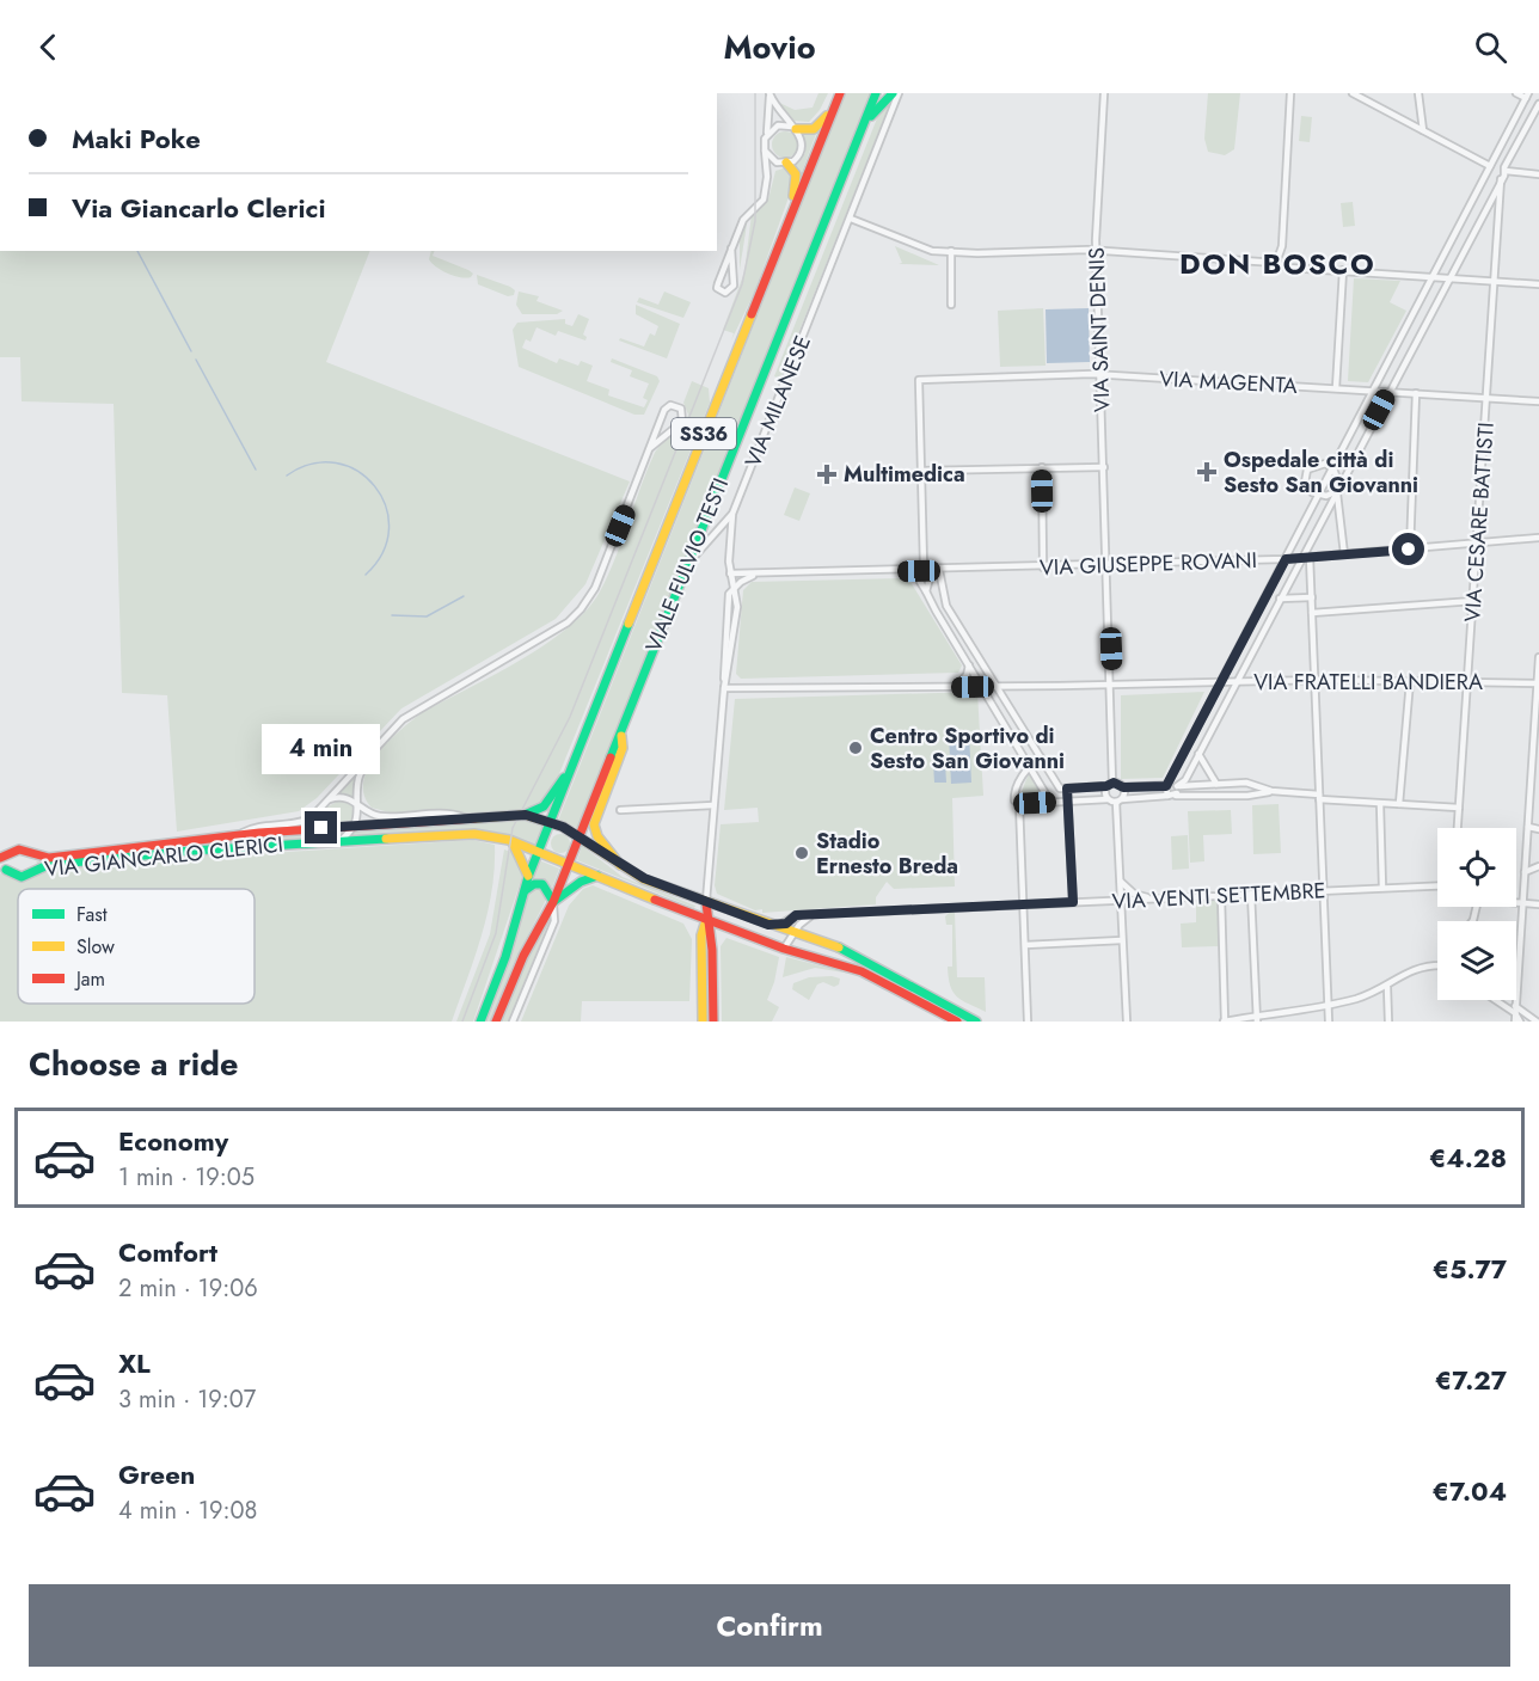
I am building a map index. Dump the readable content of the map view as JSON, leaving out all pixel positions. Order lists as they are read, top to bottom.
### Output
{
  "streets": {
    "main road": [
      "VIA MILANESE",
      "SS36",
      "VIALE FULVIO TESTI",
      "VIA GIANCARLO CLERICI"
    ],
    "street": [
      "VIA SAINT DENIS",
      "VIA MAGENTA",
      "VIA CESARE BATTISTI",
      "VIA GIUSEPPE ROVANI",
      "VIA FRATELLI BANDIERA",
      "VIA VENTI SETTEMBRE"
    ]
  },
  "crossings": [
    ["VIA SAINT DENIS", "VIA MAGENTA"],
    ["VIA SAINT DENIS", "VIA GIUSEPPE ROVANI"],
    ["VIA SAINT DENIS", "VIA FRATELLI BANDIERA"],
    ["VIA MAGENTA", "VIA CESARE BATTISTI"],
    ["VIA MILANESE", "VIA GIUSEPPE ROVANI"],
    ["VIA MILANESE", "VIA FRATELLI BANDIERA"],
    ["VIA CESARE BATTISTI", "VIA GIUSEPPE ROVANI"],
    ["VIA CESARE BATTISTI", "VIA FRATELLI BANDIERA"],
    ["VIALE FULVIO TESTI", "VIA GIANCARLO CLERICI"]
  ],
  "districts": ["DON BOSCO"],
  "places": {
    "health": ["Ospedale città di Sesto San Giovanni", "Multimedica"],
    "other": ["Centro Sportivo di Sesto San Giovanni", "Stadio Ernesto Breda"]
  },
  "legend": ["Fast", "Slow", "Jam"],
  "page": {
    "header": "Movio",
    "banner": ["Maki Poke", "Via Giancarlo Clerici"],
    "bubble": "4 min",
    "heading": "Choose a ride",
    "list": [
      {
        "name": "Economy",
        "note": "1 min · 19:05",
        "value": "€4.28"
      },
      {
        "name": "Comfort",
        "note": "2 min · 19:06",
        "value": "€5.77"
      },
      {
        "name": "XL",
        "note": "3 min · 19:07",
        "value": "€7.27"
      },
      {
        "name": "Green",
        "note": "4 min · 19:08",
        "value": "€7.04"
      }
    ],
    "buttons": "Confirm"
  }
}
